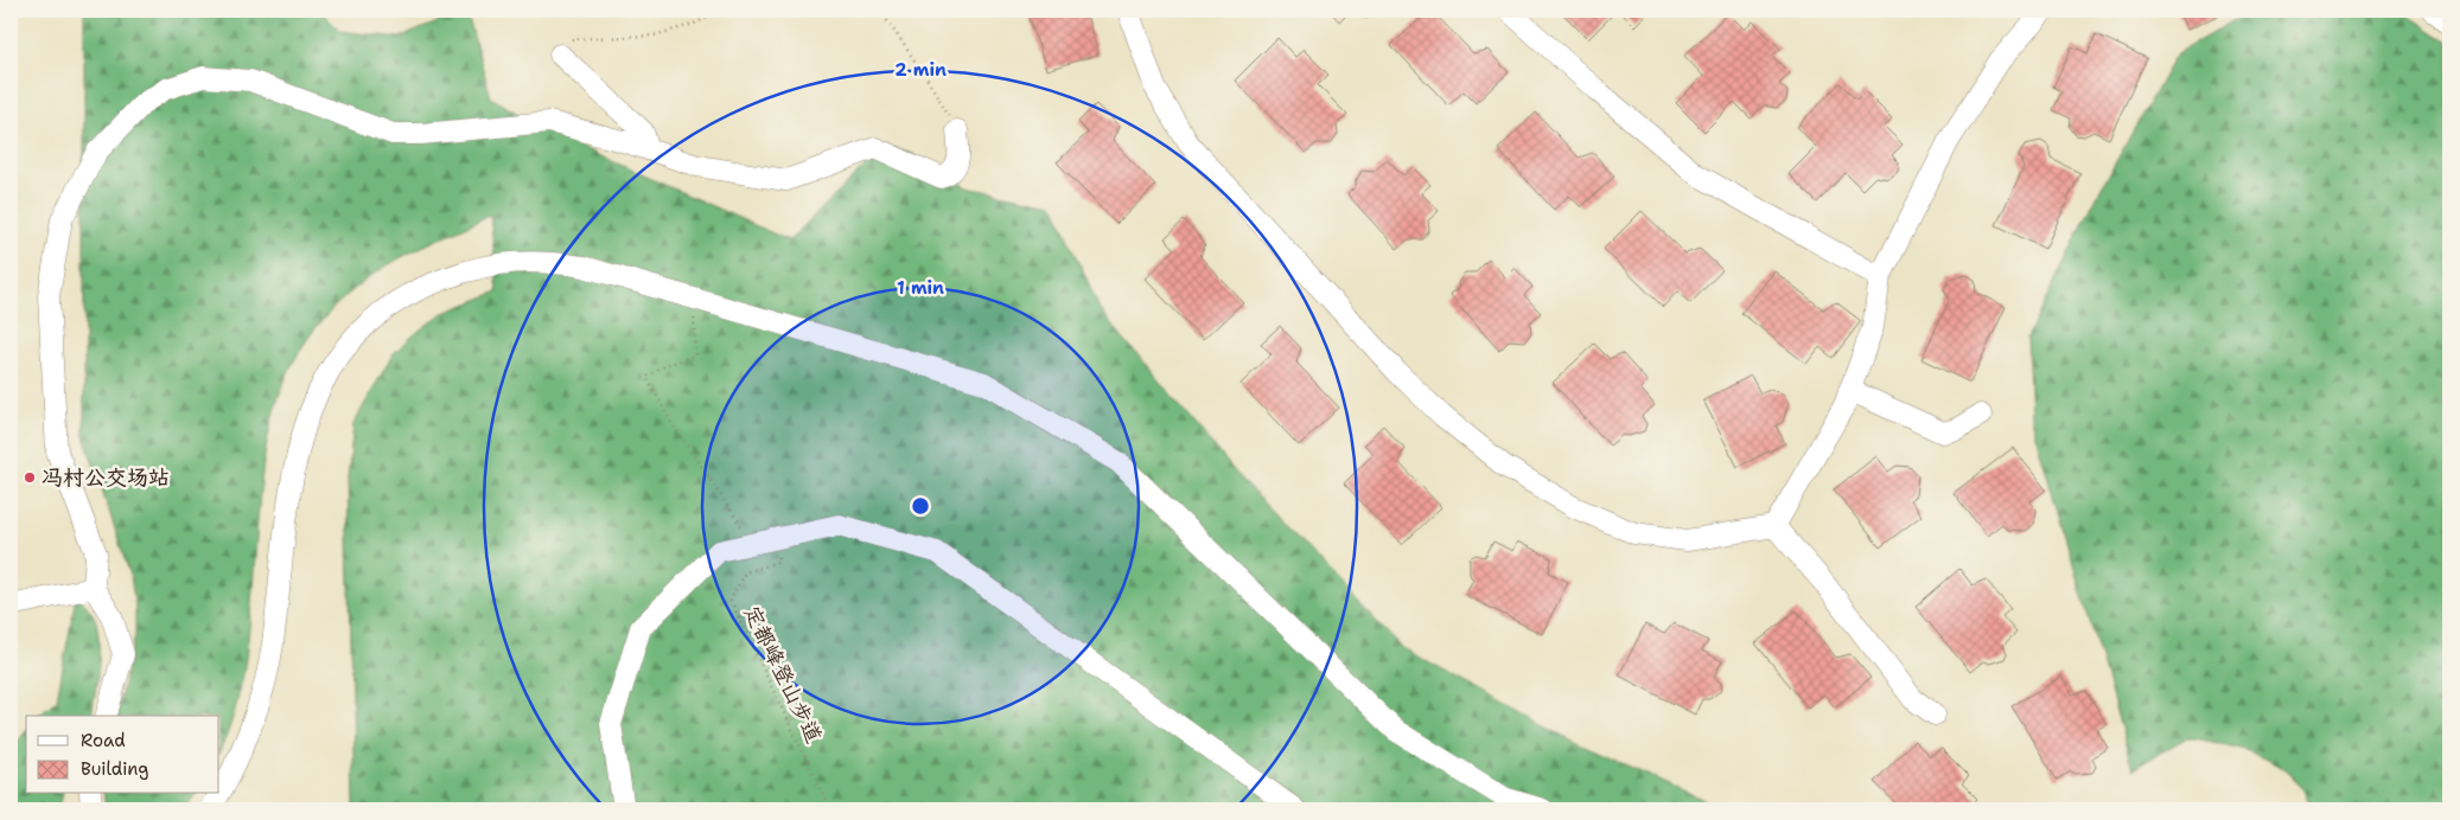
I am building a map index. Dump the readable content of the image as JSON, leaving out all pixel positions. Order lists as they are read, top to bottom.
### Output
{
  "streets": {
    "path": ["定都峰登山步道"]
  },
  "places": ["冯村公交场站"],
  "legend": ["Road", "Building"],
  "rings": ["2 min", "1 min"]
}
